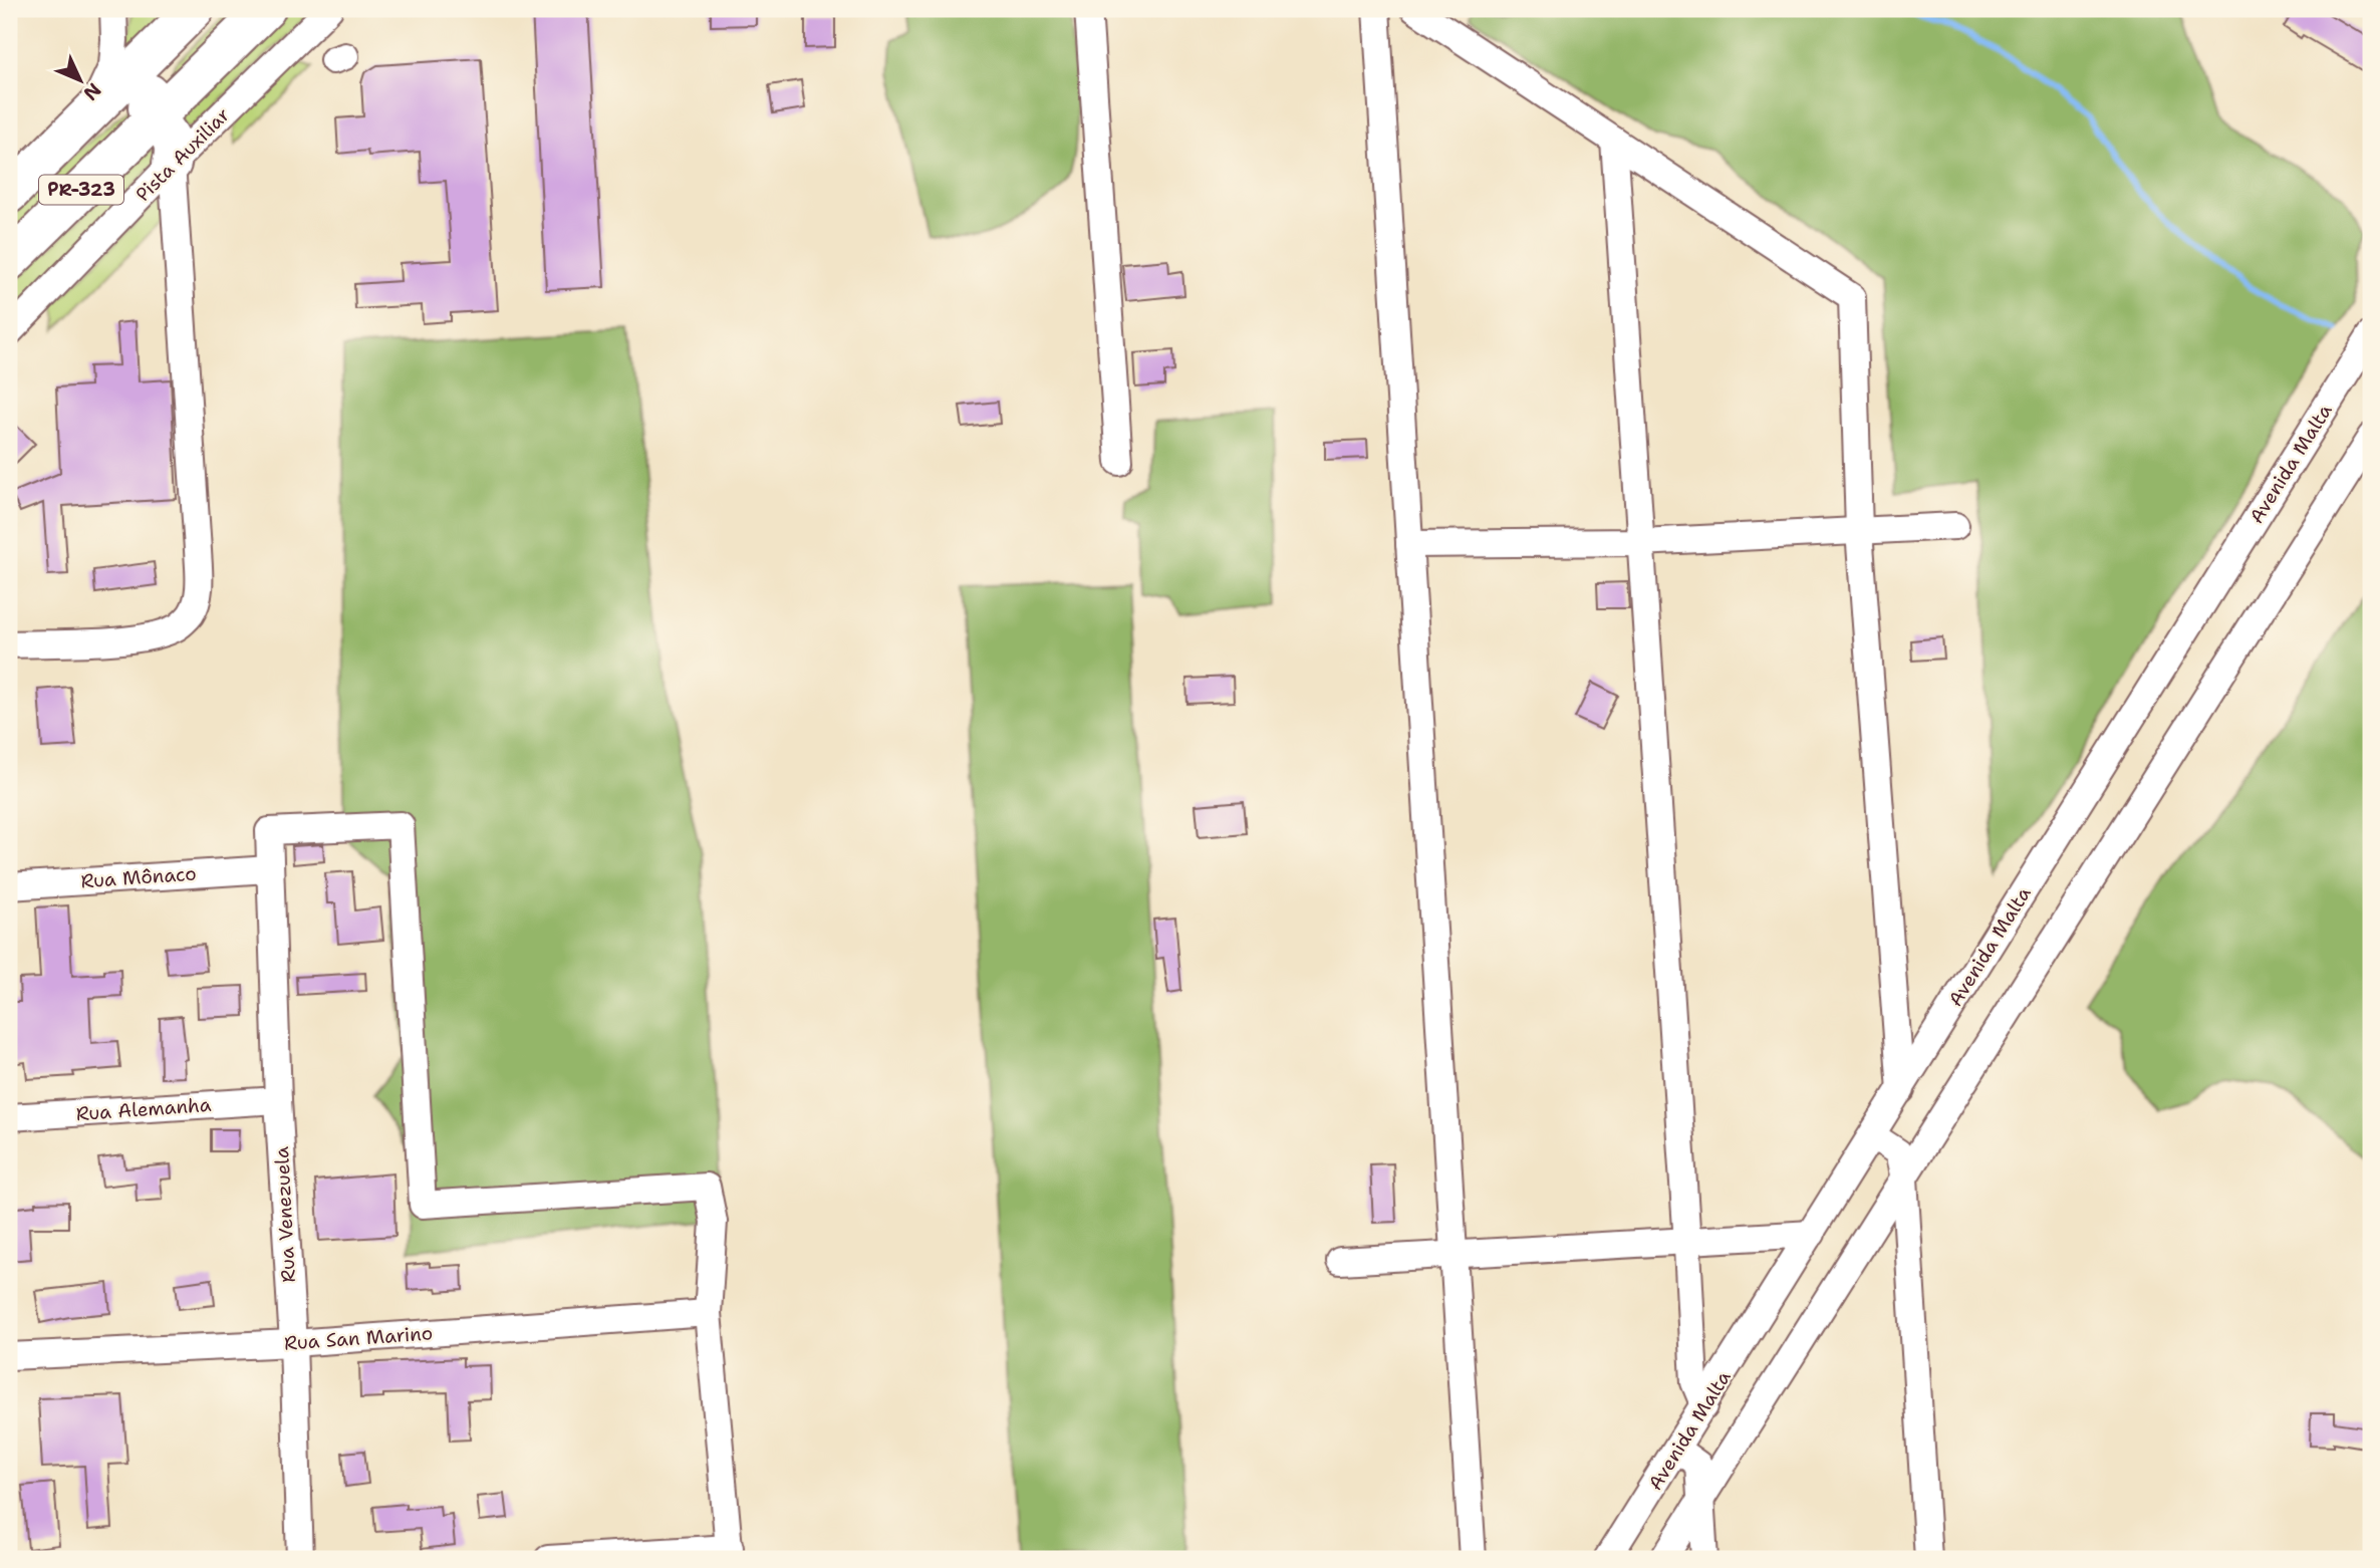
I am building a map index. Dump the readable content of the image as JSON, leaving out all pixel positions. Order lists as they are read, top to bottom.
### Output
{
  "streets": {
    "highway": ["PR-323"],
    "street": [
      "Pista Auxiliar",
      "Avenida Malta",
      "Rua Mônaco",
      "Rua Alemanha",
      "Rua Venezuela",
      "Rua San Marino"
    ]
  },
  "crossings": [
    ["Pista Auxiliar", "PR-323"],
    ["Rua Mônaco", "Rua Venezuela"],
    ["Rua Alemanha", "Rua Venezuela"],
    ["Rua Venezuela", "Rua San Marino"]
  ],
  "north": "bottom right"
}
